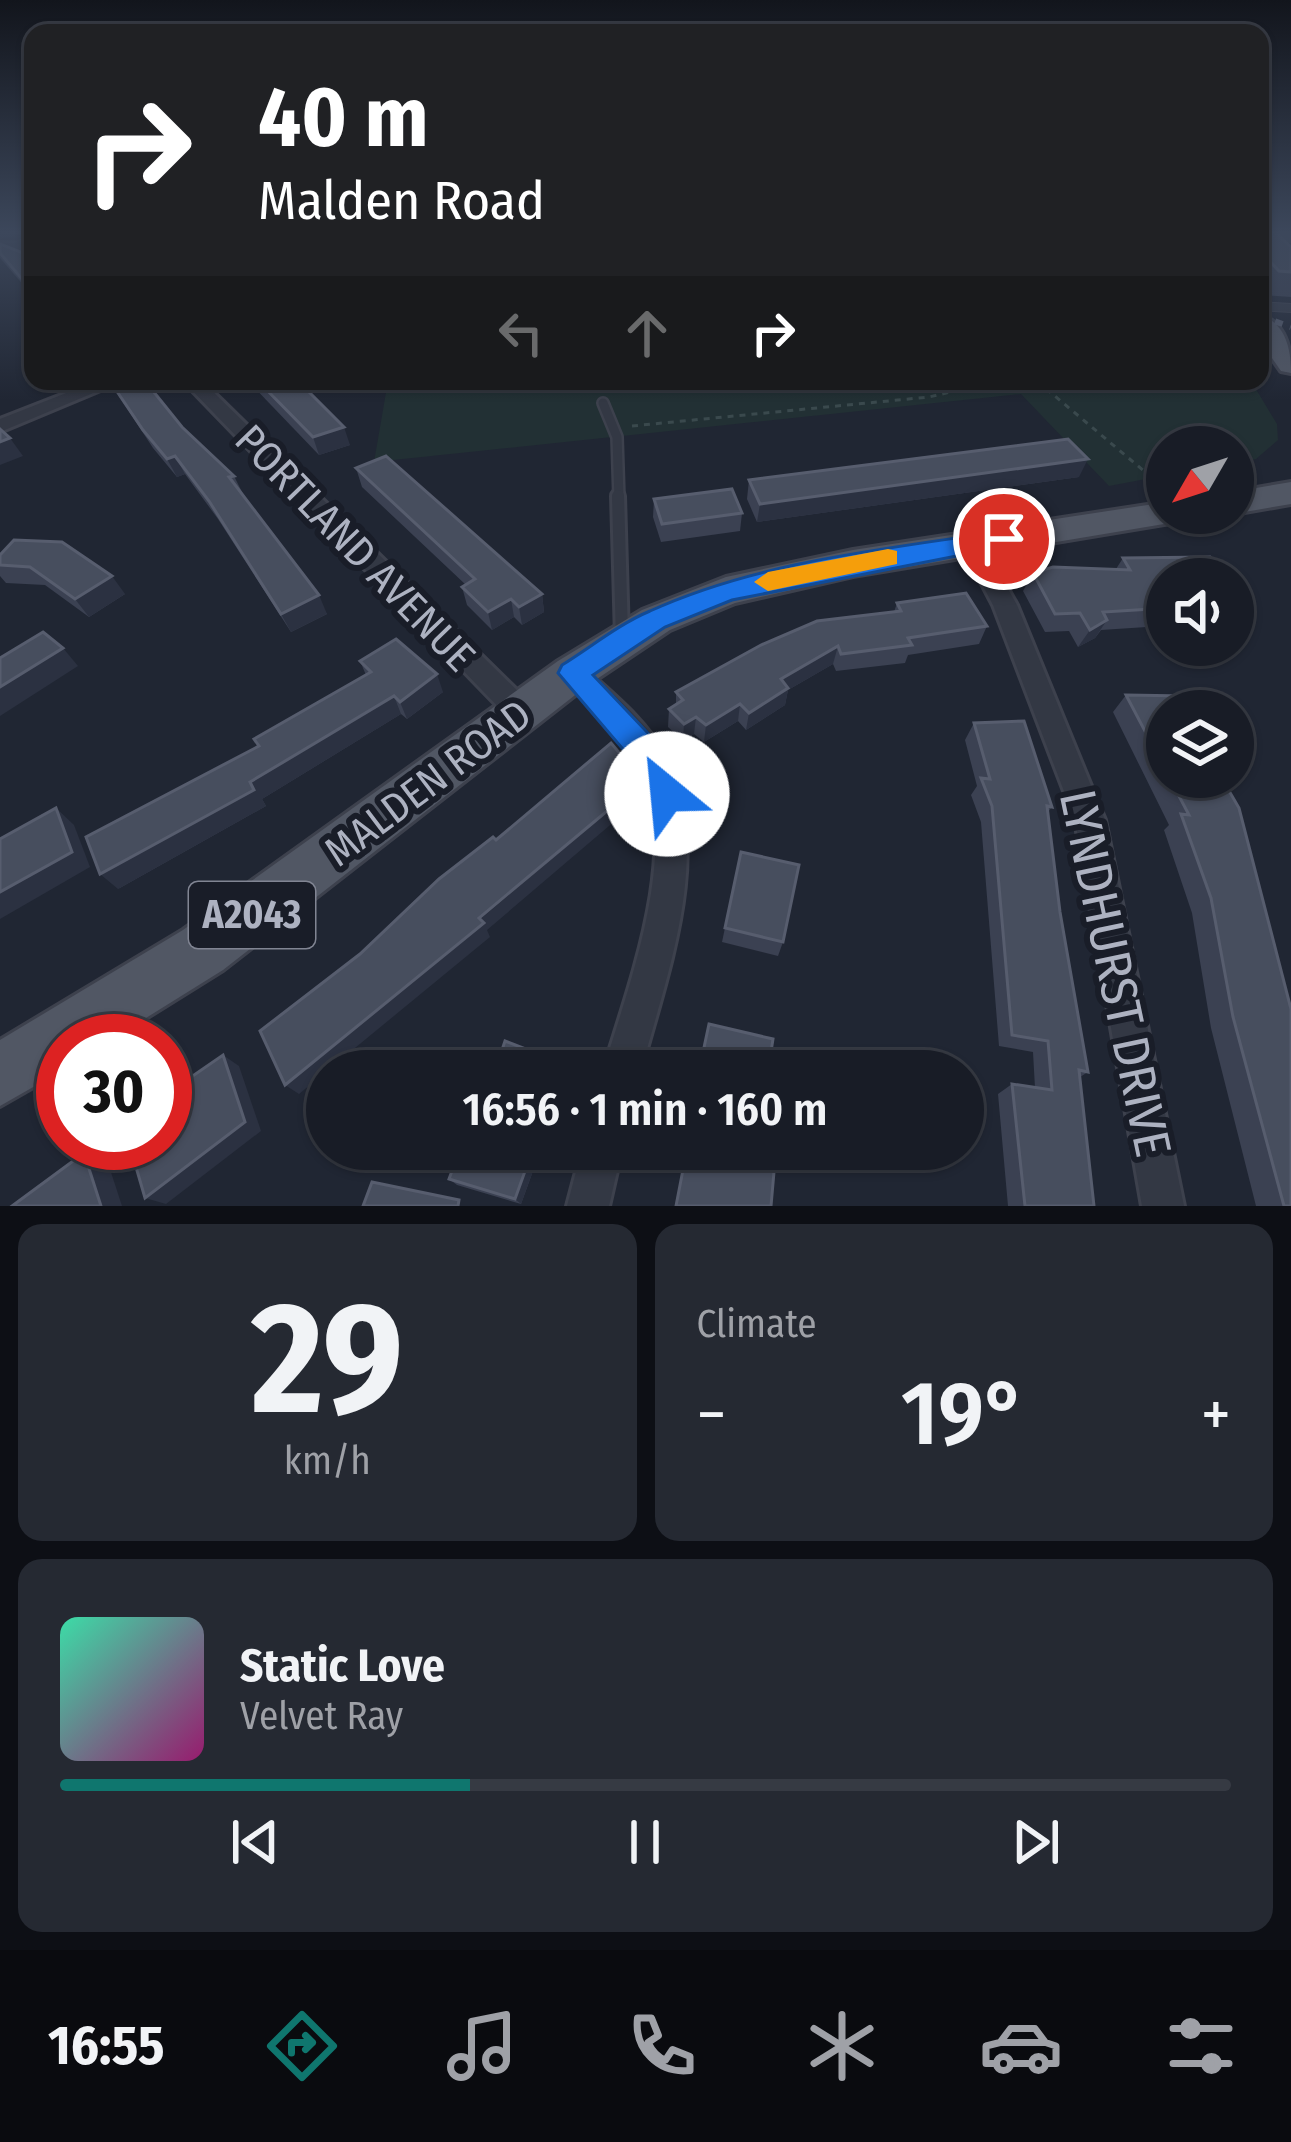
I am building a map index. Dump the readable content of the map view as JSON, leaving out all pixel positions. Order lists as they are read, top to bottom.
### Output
{
  "streets": {
    "main road": ["MALDEN ROAD", "A2043"],
    "street": ["PORTLAND AVENUE", "LYNDHURST DRIVE"]
  },
  "crossings": [
    ["PORTLAND AVENUE", "MALDEN ROAD"],
    ["MALDEN ROAD", "LYNDHURST DRIVE"]
  ],
  "north": "bottom left",
  "page": {
    "turn": ["40 m", "Malden Road"],
    "limit": "30",
    "trip": "16:56 · 1 min · 160 m",
    "tile": [
      ["29", "km/h"],
      "Climate"
    ],
    "heat": ["−", "19°", "+"],
    "song": ["Static Love", "Velvet Ray"],
    "tabs": "16:55"
  }
}
